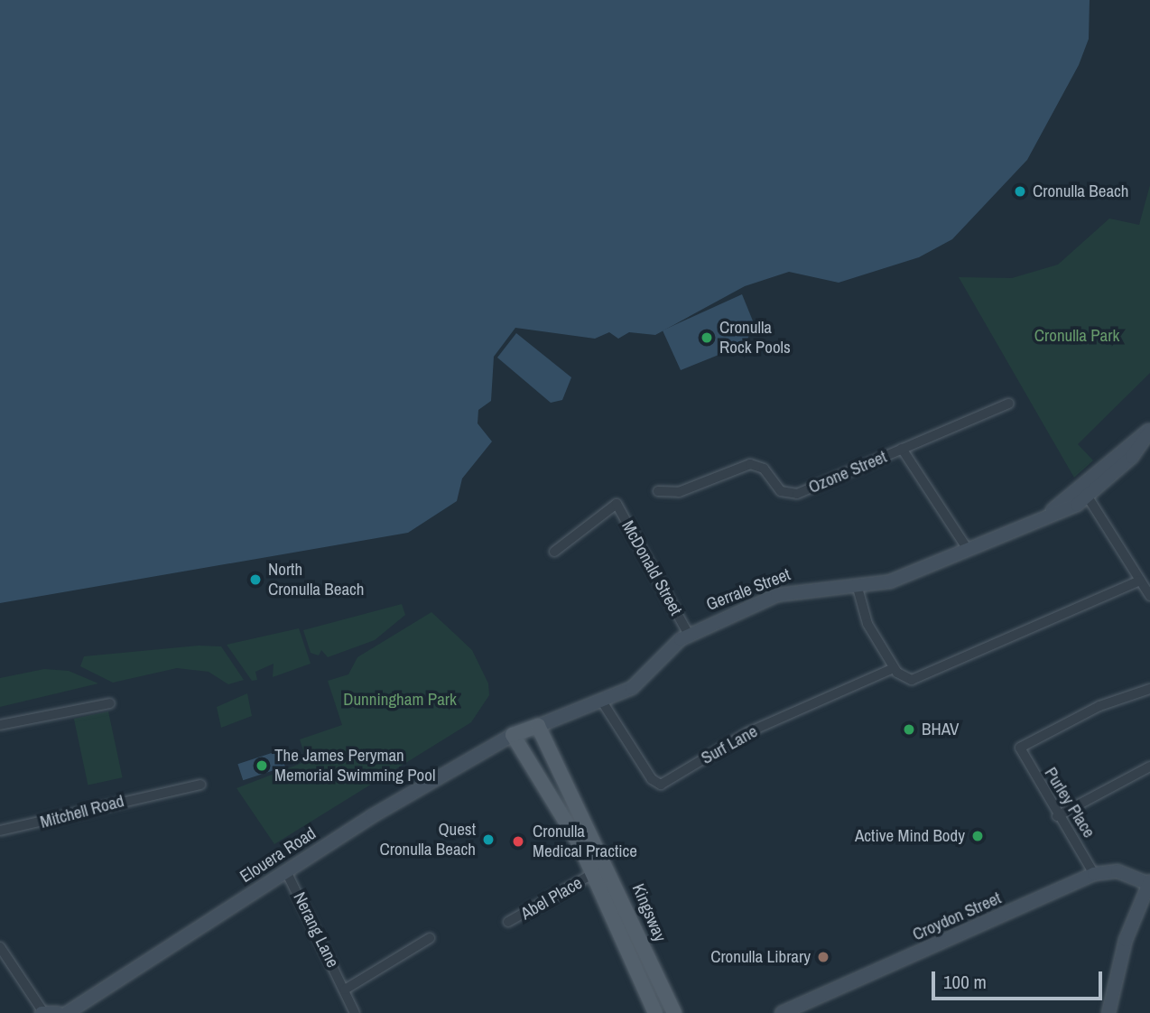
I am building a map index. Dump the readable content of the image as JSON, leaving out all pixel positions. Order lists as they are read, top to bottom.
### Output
{
  "streets": {
    "main road": ["Gerrale Street", "Kingsway"],
    "street": [
      "Ozone Street",
      "McDonald Street",
      "Surf Lane",
      "Purley Place",
      "Mitchell Road",
      "Elouera Road",
      "Abel Place",
      "Croydon Street",
      "Nerang Lane"
    ]
  },
  "crossings": [
    ["McDonald Street", "Gerrale Street"],
    ["Gerrale Street", "Surf Lane"],
    ["Gerrale Street", "Elouera Road"],
    ["Gerrale Street", "Kingsway"],
    ["Purley Place", "Croydon Street"],
    ["Elouera Road", "Kingsway"],
    ["Elouera Road", "Nerang Lane"],
    ["Abel Place", "Kingsway"]
  ],
  "parks": ["Cronulla Park", "Dunningham Park"],
  "places": [
    "Cronulla Beach",
    "Cronulla Rock Pools",
    "North Cronulla Beach",
    "BHAV",
    "The James Peryman Memorial Swimming Pool",
    "Active Mind Body",
    "Quest Cronulla Beach",
    "Cronulla Medical Practice",
    "Cronulla Library"
  ],
  "scale_bar": "100 m"
}
